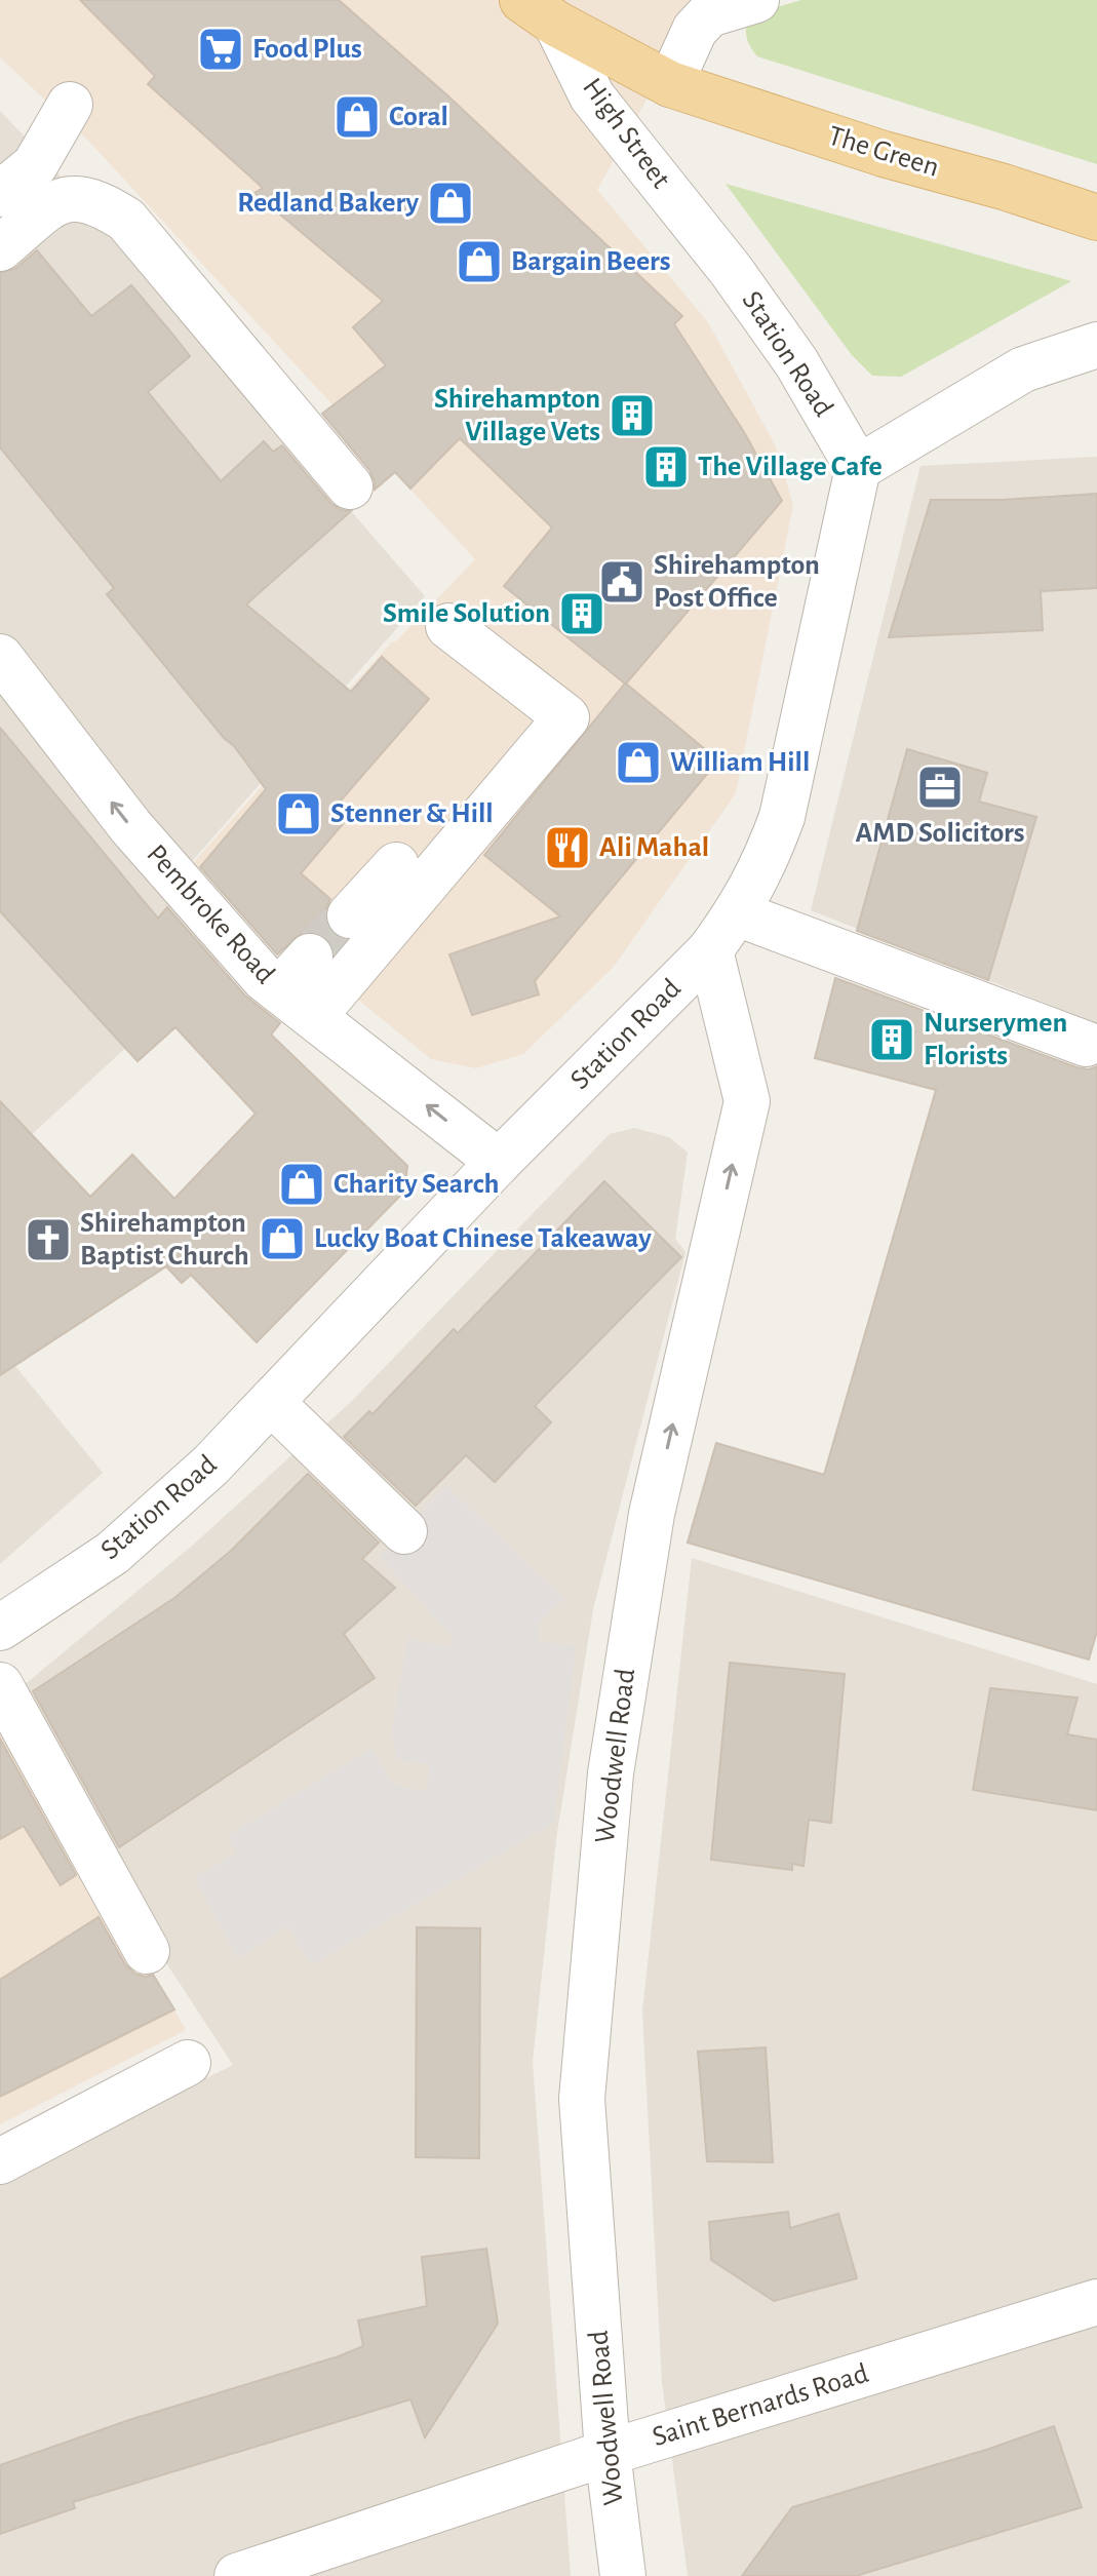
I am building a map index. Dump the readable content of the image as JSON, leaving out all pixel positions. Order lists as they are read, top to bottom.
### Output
{
  "streets": {
    "main road": ["The Green"],
    "street": [
      "High Street",
      "Station Road",
      "Pembroke Road",
      "Woodwell Road",
      "Saint Bernards Road"
    ]
  },
  "crossings": [
    ["High Street", "The Green"],
    ["High Street", "Station Road"],
    ["Station Road", "Pembroke Road"],
    ["Station Road", "Woodwell Road"],
    ["Woodwell Road", "Saint Bernards Road"]
  ],
  "one_way": ["Pembroke Road", "Woodwell Road"],
  "places": {
    "supermarket": ["Food Plus"],
    "shop": [
      "Coral",
      "Redland Bakery",
      "Bargain Beers",
      "William Hill",
      "Stenner & Hill",
      "Charity Search",
      "Lucky Boat Chinese Takeaway"
    ],
    "building": [
      "Shirehampton Village Vets",
      "The Village Cafe",
      "Smile Solution",
      "Nurserymen Florists"
    ],
    "public building": ["Shirehampton Post Office"],
    "office": ["AMD Solicitors"],
    "restaurant": ["Ali Mahal"],
    "church": ["Shirehampton Baptist Church"]
  }
}
